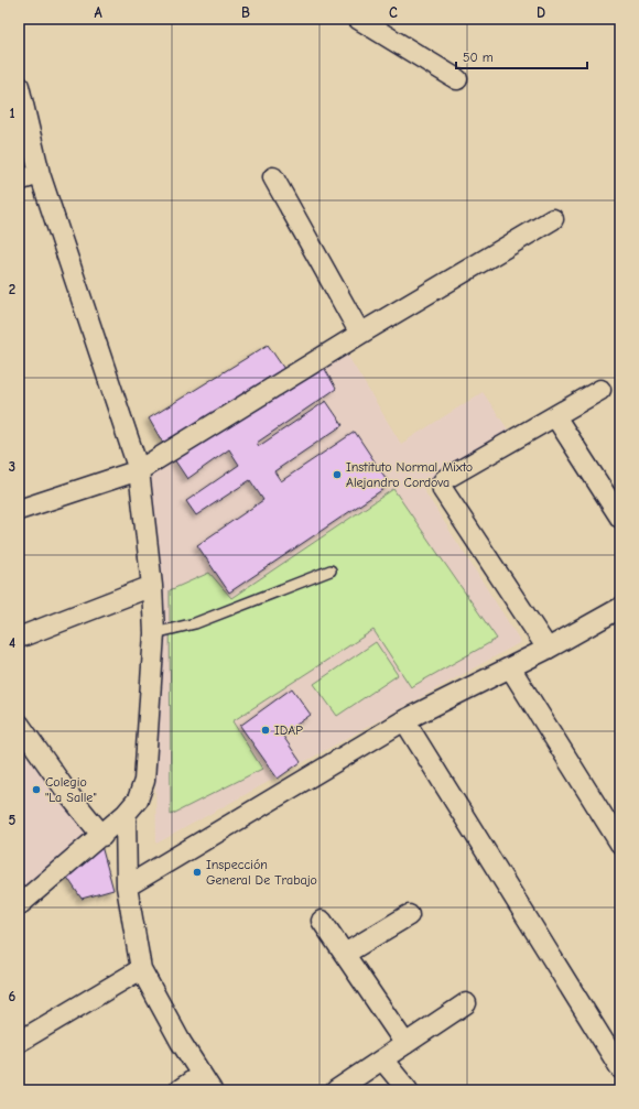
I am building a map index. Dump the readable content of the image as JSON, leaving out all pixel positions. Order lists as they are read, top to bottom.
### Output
{
  "places": [
    "Instituto Normal Mixto Alejandro Cordova",
    "IDAP",
    "Colegio \"La Salle\"",
    "Inspección General De Trabajo"
  ],
  "scale_bar": "50 m",
  "grid": {
    "columns": [
      "A",
      "B",
      "C",
      "D"
    ],
    "rows": [
      "1",
      "2",
      "3",
      "4",
      "5",
      "6"
    ]
  }
}
